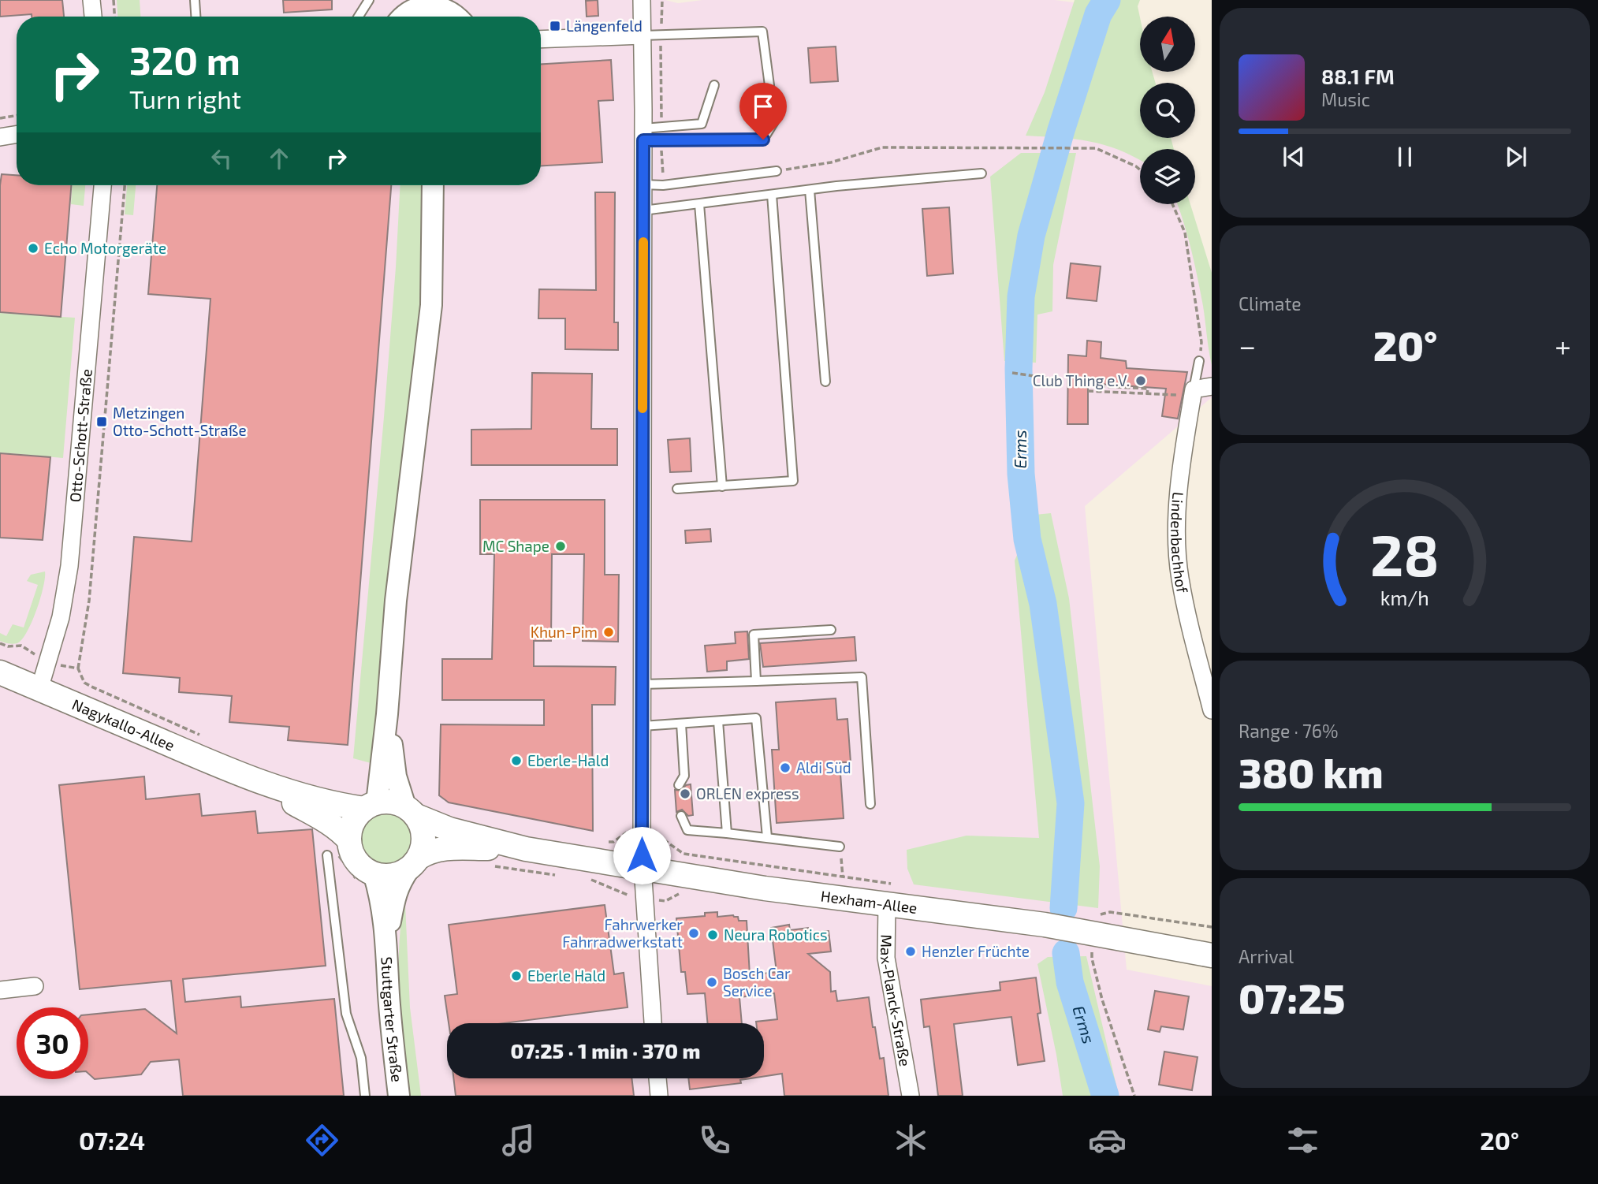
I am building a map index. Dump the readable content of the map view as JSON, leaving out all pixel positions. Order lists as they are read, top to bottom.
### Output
{
  "streets": {
    "main road": ["Nagykallo-Allee", "Hexham-Allee"],
    "street": [
      "Otto-Schott-Straße",
      "Lindenbachhof",
      "Max-Planck-Straße",
      "Stuttgarter Straße"
    ]
  },
  "crossings": [
    ["Otto-Schott-Straße", "Nagykallo-Allee"],
    ["Nagykallo-Allee", "Hexham-Allee"],
    ["Nagykallo-Allee", "Stuttgarter Straße"],
    ["Hexham-Allee", "Max-Planck-Straße"],
    ["Hexham-Allee", "Stuttgarter Straße"]
  ],
  "water": ["Erms"],
  "places": {
    "transit": ["Längenfeld", "Metzingen Otto-Schott-Straße"],
    "other": [
      "Echo Motorgeräte",
      "Club Thing e.V.",
      "MC Shape",
      "Khun-Pim",
      "Eberle-Hald",
      "Aldi Süd",
      "ORLEN express",
      "Fahrwerker Fahrradwerkstatt",
      "Neura Robotics",
      "Henzler Früchte",
      "Eberle Hald",
      "Bosch Car Service"
    ]
  },
  "north": "top",
  "page": {
    "turn": ["320 m", "Turn right"],
    "song": ["88.1 FM", "Music"],
    "tile": [
      "Climate",
      ["Range · 76%", "380 km"],
      ["Arrival", "07:25"]
    ],
    "heat": ["−", "20°", "+"],
    "limit": "30",
    "trip": "07:25 · 1 min · 370 m",
    "tabs": ["07:24", "20°"],
    "gauge": ["28", "km/h"]
  }
}
